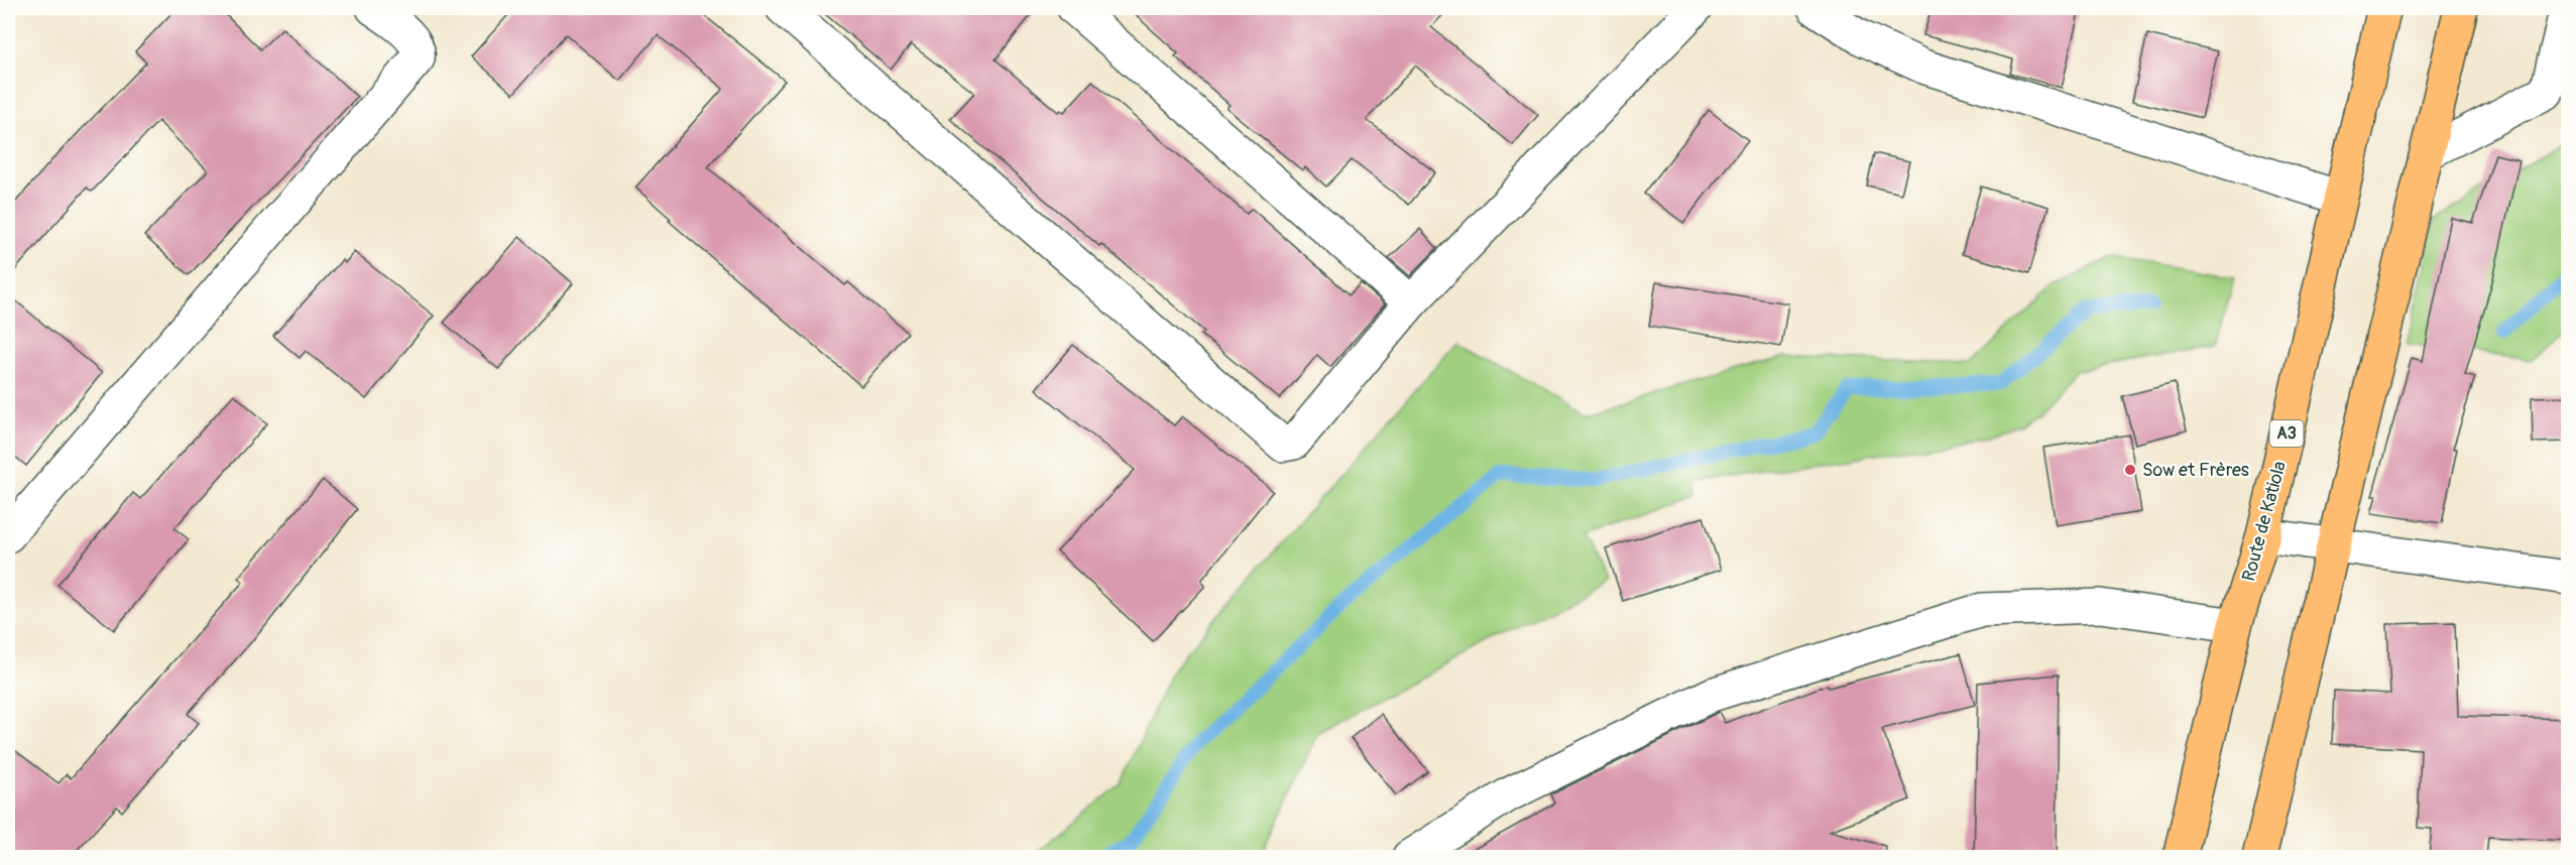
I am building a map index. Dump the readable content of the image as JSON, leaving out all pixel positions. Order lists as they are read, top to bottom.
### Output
{
  "streets": {
    "highway": ["A3", "Route de Katiola"]
  },
  "places": ["Sow et Frères"]
}
